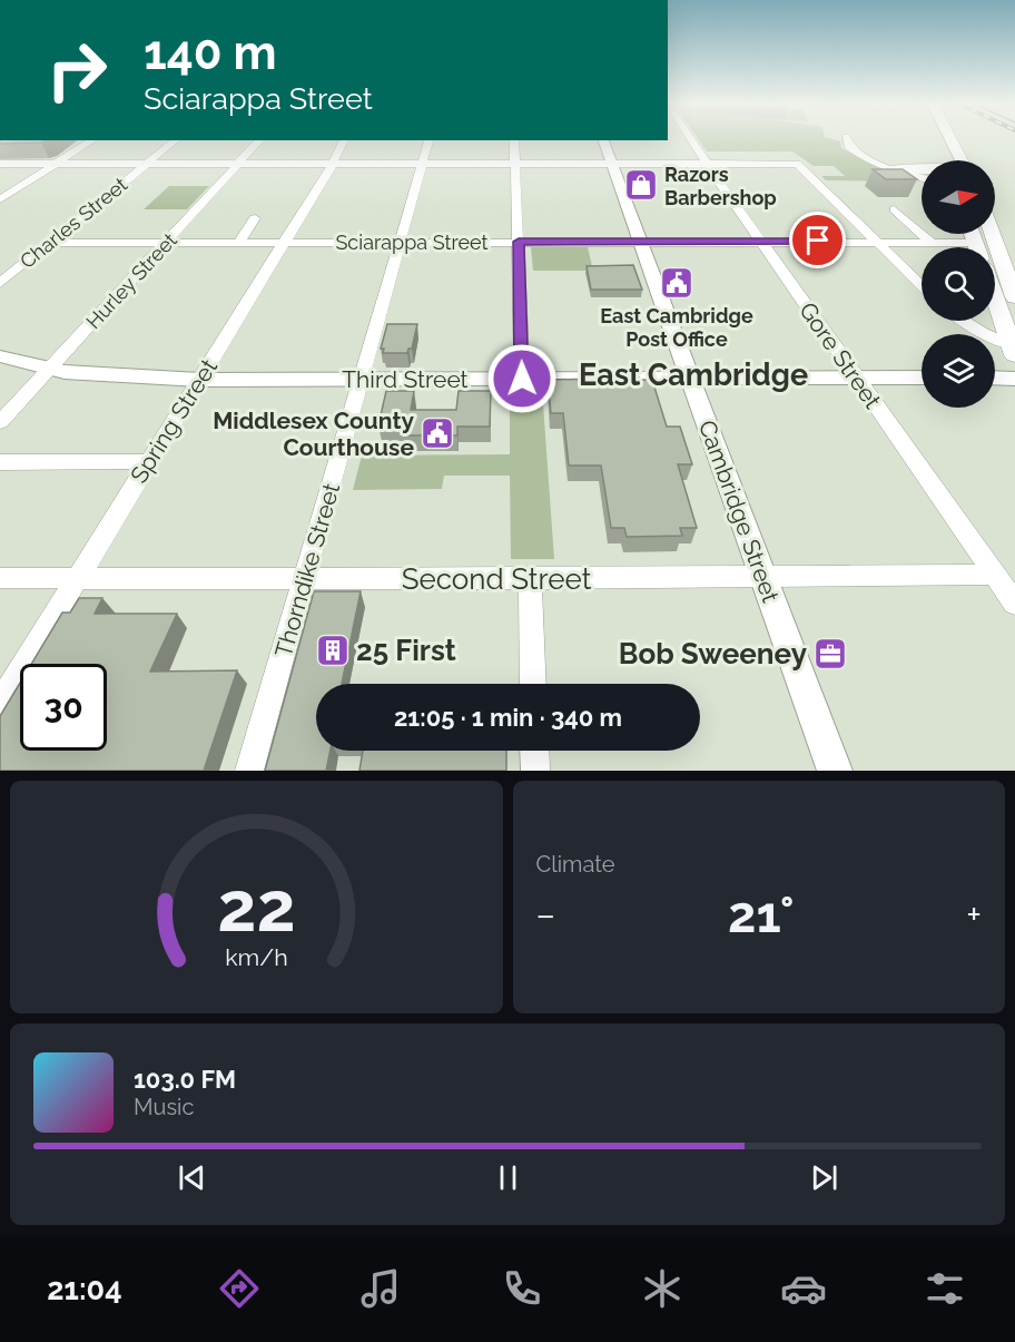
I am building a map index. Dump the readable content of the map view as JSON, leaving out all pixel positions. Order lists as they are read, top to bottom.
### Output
{
  "streets": {
    "main road": ["Third Street", "Cambridge Street"],
    "street": [
      "Charles Street",
      "Sciarappa Street",
      "Hurley Street",
      "Gore Street",
      "Spring Street",
      "Thorndike Street",
      "Second Street"
    ]
  },
  "crossings": [
    ["Charles Street", "Sciarappa Street"],
    ["Sciarappa Street", "Hurley Street"],
    ["Sciarappa Street", "Gore Street"],
    ["Sciarappa Street", "Spring Street"],
    ["Sciarappa Street", "Cambridge Street"],
    ["Sciarappa Street", "Thorndike Street"],
    ["Hurley Street", "Third Street"],
    ["Gore Street", "Third Street"],
    ["Gore Street", "Second Street"],
    ["Third Street", "Spring Street"],
    ["Third Street", "Cambridge Street"],
    ["Third Street", "Thorndike Street"],
    ["Spring Street", "Second Street"],
    ["Cambridge Street", "Second Street"],
    ["Thorndike Street", "Second Street"]
  ],
  "districts": ["East Cambridge"],
  "places": {
    "shop": ["Razors Barbershop"],
    "public building": ["East Cambridge Post Office", "Middlesex County Courthouse"],
    "building": ["25 First"],
    "office": ["Bob Sweeney"]
  },
  "north": "right",
  "page": {
    "turn": ["140 m", "Sciarappa Street"],
    "limit": "30",
    "trip": "21:05 · 1 min · 340 m",
    "tile": "Climate",
    "heat": ["−", "21°", "+"],
    "song": ["103.0 FM", "Music"],
    "tabs": "21:04",
    "gauge": ["22", "km/h"]
  }
}
